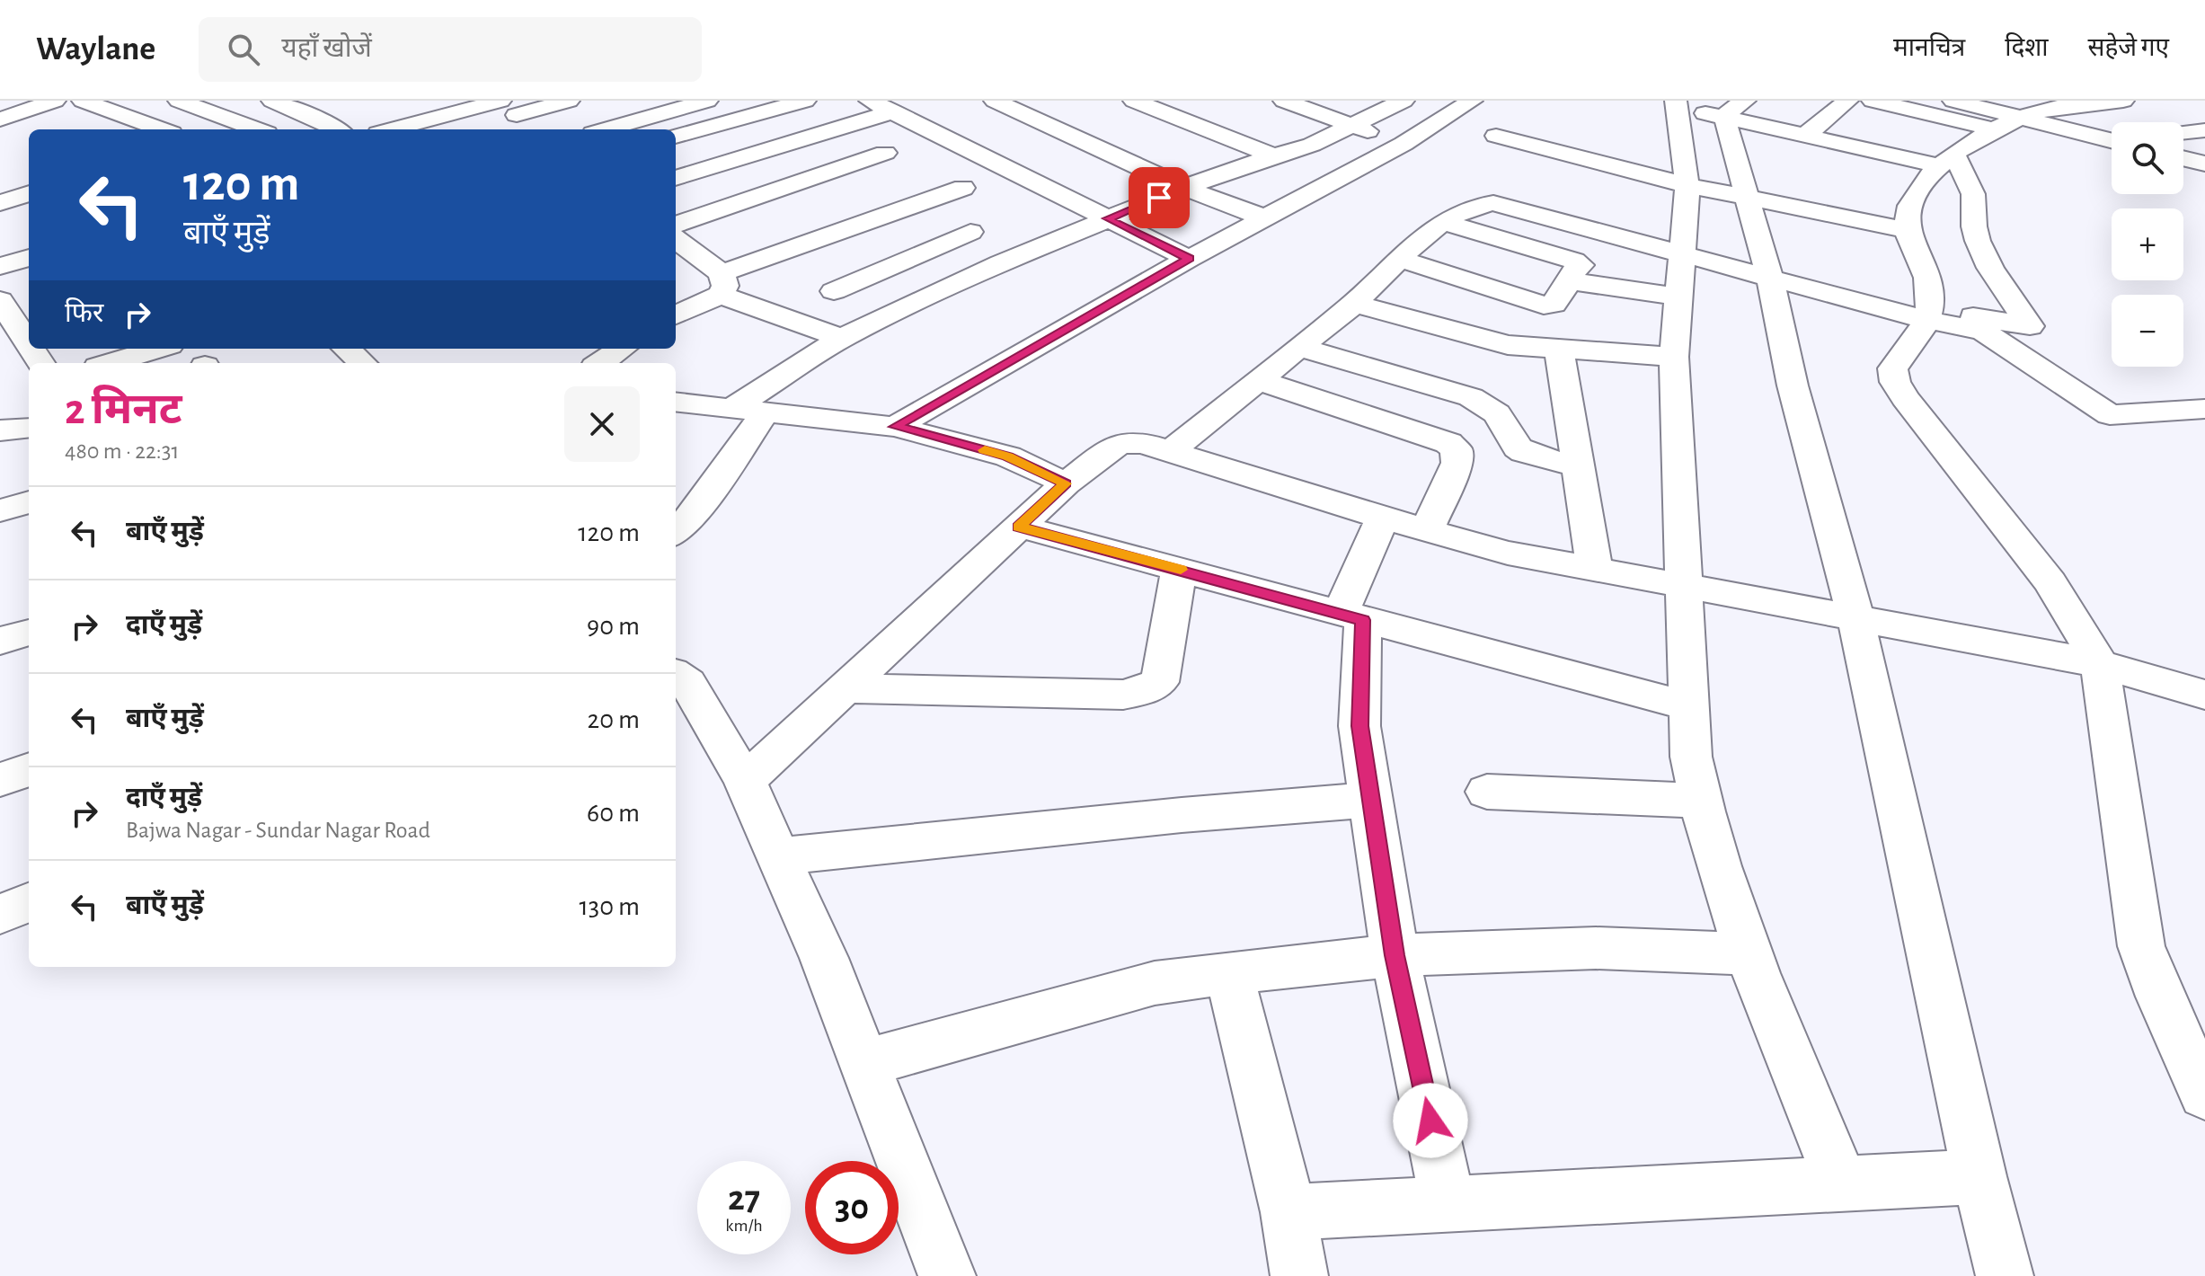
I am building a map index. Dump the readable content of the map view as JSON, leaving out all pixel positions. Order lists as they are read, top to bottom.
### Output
{
  "page": {
    "header": "Waylane",
    "search": "यहाँ खोजें",
    "nav": ["मानचित्र", "दिशा", "सहेजे गए"],
    "map_buttons": ["+", "−"],
    "turn": ["120 m", "बाएँ मुड़ें"],
    "then": "फिर",
    "heading": ["2 मिनट", "480 m · 22:31"],
    "list": [
      {
        "name": "बाएँ मुड़ें",
        "value": "120 m"
      },
      {
        "name": "दाएँ मुड़ें",
        "value": "90 m"
      },
      {
        "name": "बाएँ मुड़ें",
        "value": "20 m"
      },
      {
        "name": "दाएँ मुड़ें",
        "note": "Bajwa Nagar - Sundar Nagar Road",
        "value": "60 m"
      },
      {
        "name": "बाएँ मुड़ें",
        "value": "130 m"
      }
    ],
    "speed": "27 km/h",
    "limit": "30"
  }
}
